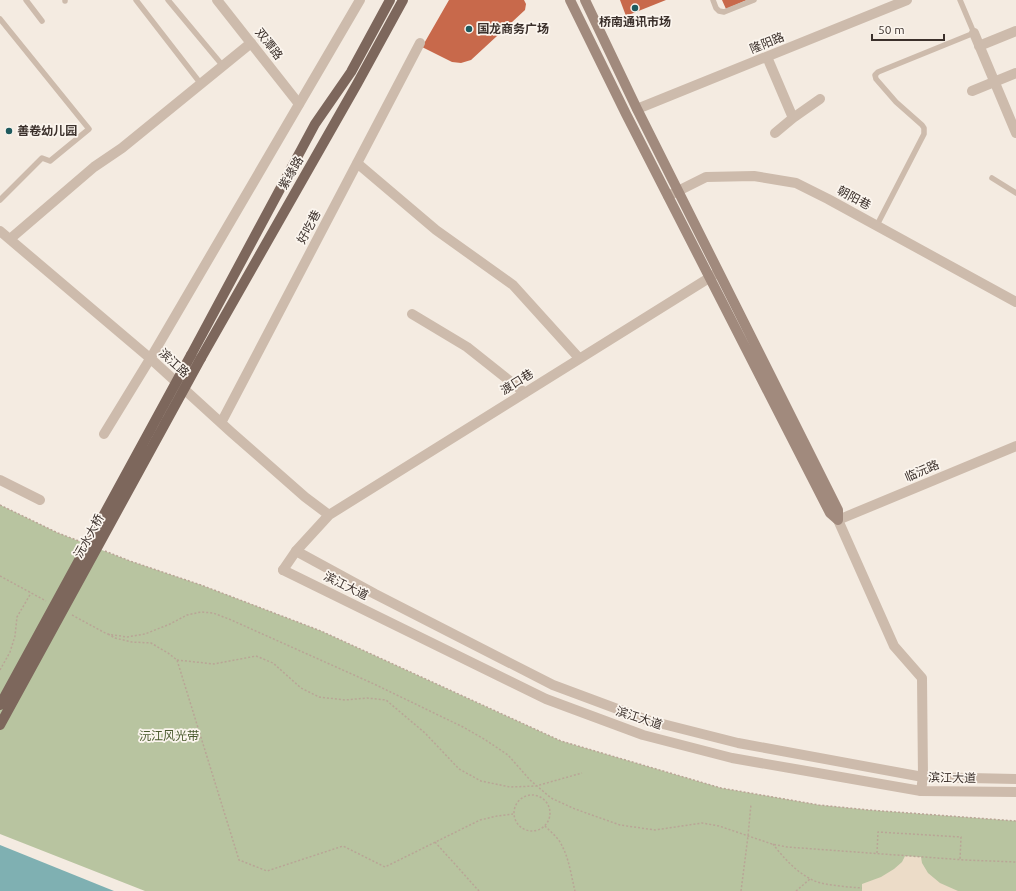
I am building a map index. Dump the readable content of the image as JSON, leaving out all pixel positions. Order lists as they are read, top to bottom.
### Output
{
  "streets": {
    "main road": ["紫缘路", "沅水大桥"],
    "street": [
      "隆阳路",
      "双潭路",
      "朝阳巷",
      "好吃巷",
      "滨江路",
      "渡口巷",
      "临沅路",
      "滨江大道"
    ]
  },
  "crossings": [
    ["紫缘路", "沅水大桥"],
    ["好吃巷", "滨江路"],
    ["滨江路", "渡口巷"],
    ["渡口巷", "滨江大道"]
  ],
  "parks": ["沅江风光带"],
  "places": ["桥南通讯市场", "国龙商务广场", "善卷幼儿园"],
  "scale_bar": "50 m"
}
